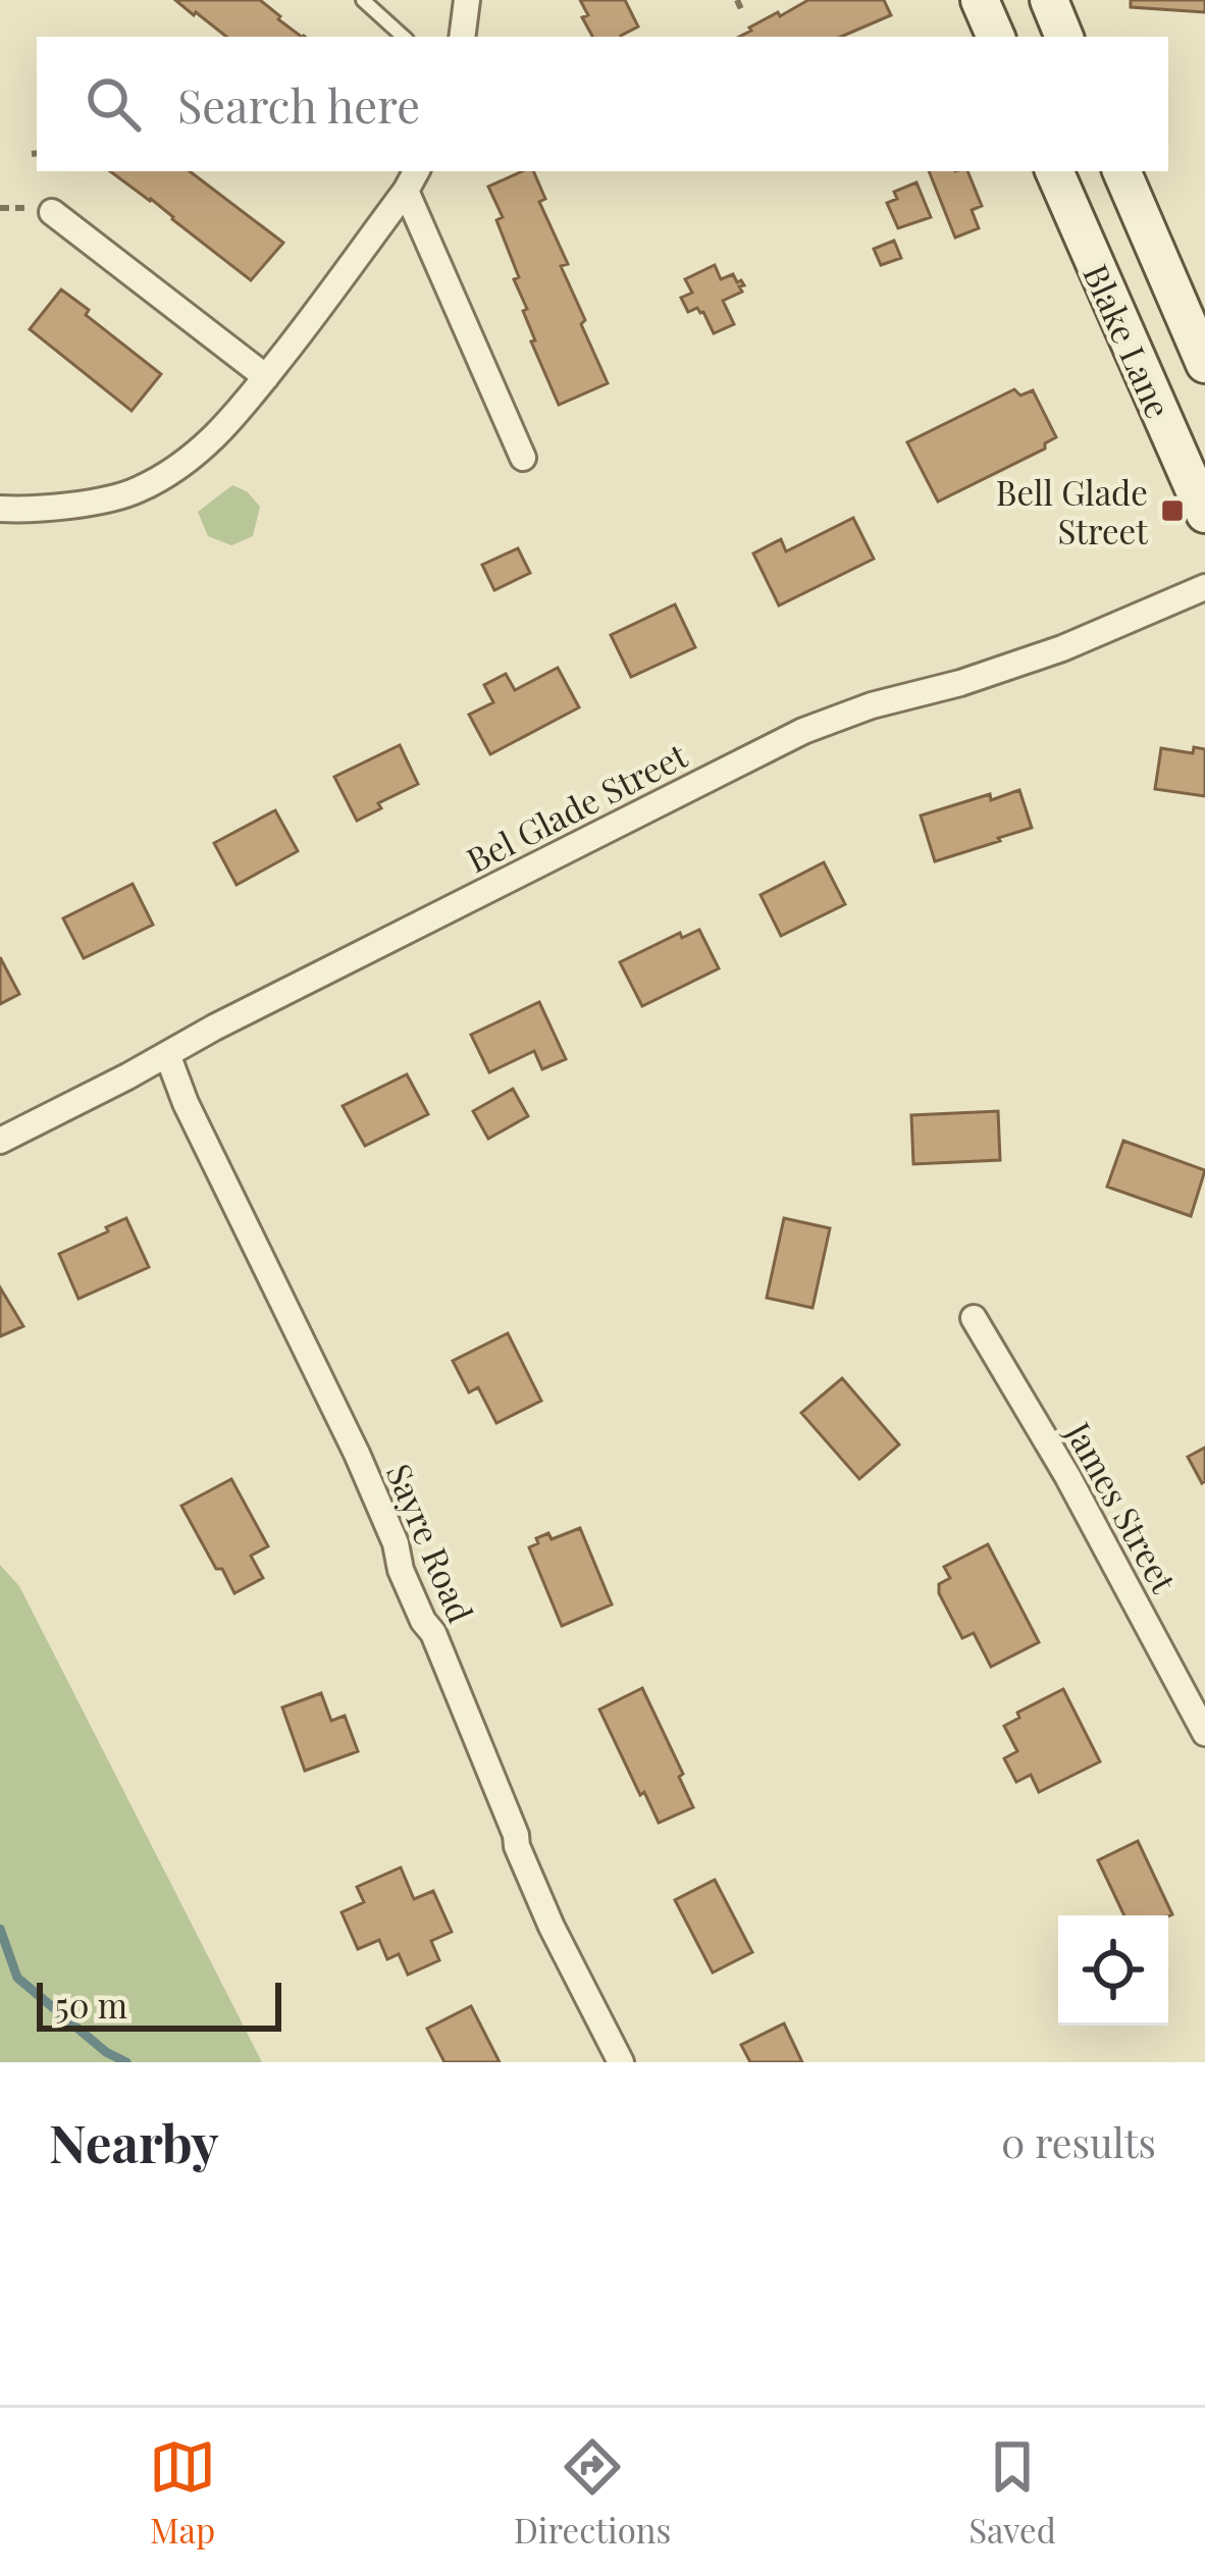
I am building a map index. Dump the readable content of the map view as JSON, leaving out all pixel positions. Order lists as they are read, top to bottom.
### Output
{
  "streets": {
    "main road": ["Blake Lane"],
    "street": ["Bel Glade Street", "James Street", "Sayre Road"]
  },
  "crossings": [
    ["Bel Glade Street", "Sayre Road"]
  ],
  "places": {
    "transit": ["Bell Glade Street"]
  },
  "scale_bar": "50 m",
  "page": {
    "search": "Search here",
    "scale": "50 m",
    "heading": ["Nearby", "0 results"],
    "nav": ["Map", "Directions", "Saved"]
  }
}
